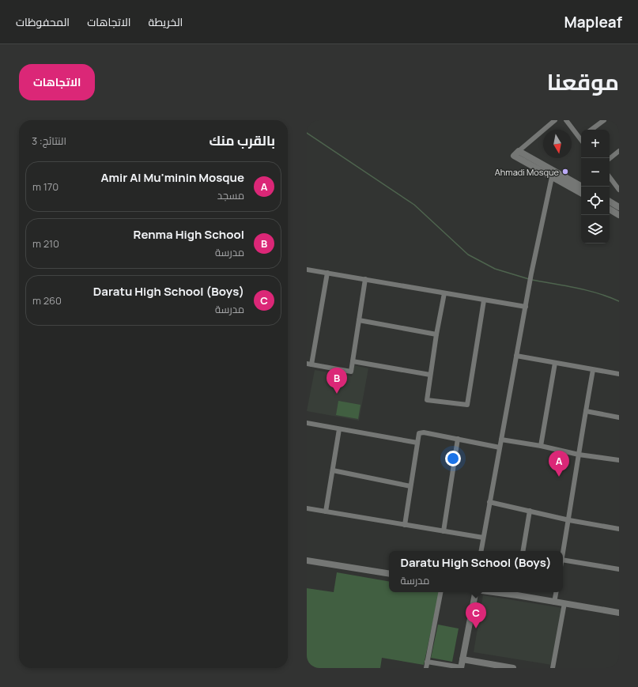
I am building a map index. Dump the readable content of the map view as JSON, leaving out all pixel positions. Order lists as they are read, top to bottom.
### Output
{
  "places": ["Ahmadi Mosque"],
  "north": "bottom",
  "page": {
    "header": "Mapleaf",
    "nav": ["الخريطة", "الاتجاهات", "المحفوظات"],
    "title": "موقعنا",
    "buttons": "الاتجاهات",
    "heading": ["بالقرب منك", "النتائج: 3"],
    "map_buttons": ["+", "−"],
    "list": [
      {
        "mark": "A",
        "name": "Amir Al Mu'minin Mosque",
        "note": "مسجد",
        "value": "170 m"
      },
      {
        "mark": "B",
        "name": "Renma High School",
        "note": "مدرسة",
        "value": "210 m"
      },
      {
        "mark": "C",
        "name": "Daratu High School (Boys)",
        "note": "مدرسة",
        "value": "260 m"
      }
    ],
    "pins": ["B", "A", "C"],
    "popup": ["Daratu High School (Boys)", "مدرسة"]
  }
}
